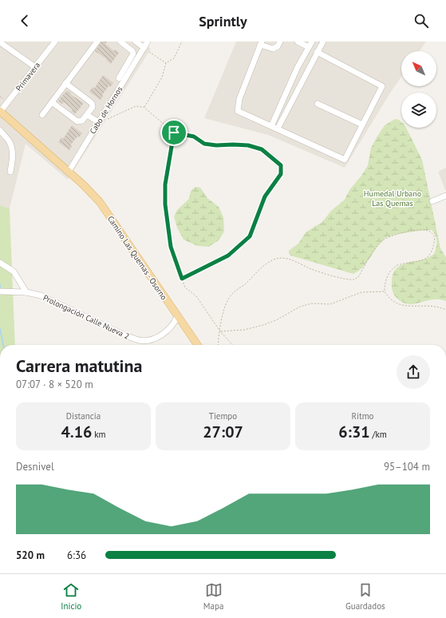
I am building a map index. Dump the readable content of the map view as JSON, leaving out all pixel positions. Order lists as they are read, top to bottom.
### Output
{
  "streets": {
    "main road": ["Camino Las Quemas - Osorno"],
    "street": ["Primavera", "Cabo de Hornos", "Prolongación Calle Nueva 2"]
  },
  "crossings": [
    ["Primavera", "Camino Las Quemas - Osorno"],
    ["Cabo de Hornos", "Camino Las Quemas - Osorno"],
    ["Camino Las Quemas - Osorno", "Prolongación Calle Nueva 2"]
  ],
  "parks": ["Humedal Urbano Las Quemas"],
  "north": "top left",
  "page": {
    "header": "Sprintly",
    "heading": ["Carrera matutina", "07:07 · 8 × 520 m"],
    "stats": [
      ["Distancia", "4.16 km"],
      ["Tiempo", "27:07"],
      ["Ritmo", "6:31 /km"]
    ],
    "chart": ["Desnivel", "95–104 m"],
    "list": [
      {
        "name": "520 m",
        "note": "6:36"
      }
    ],
    "tabs": ["Inicio", "Mapa", "Guardados"]
  }
}
